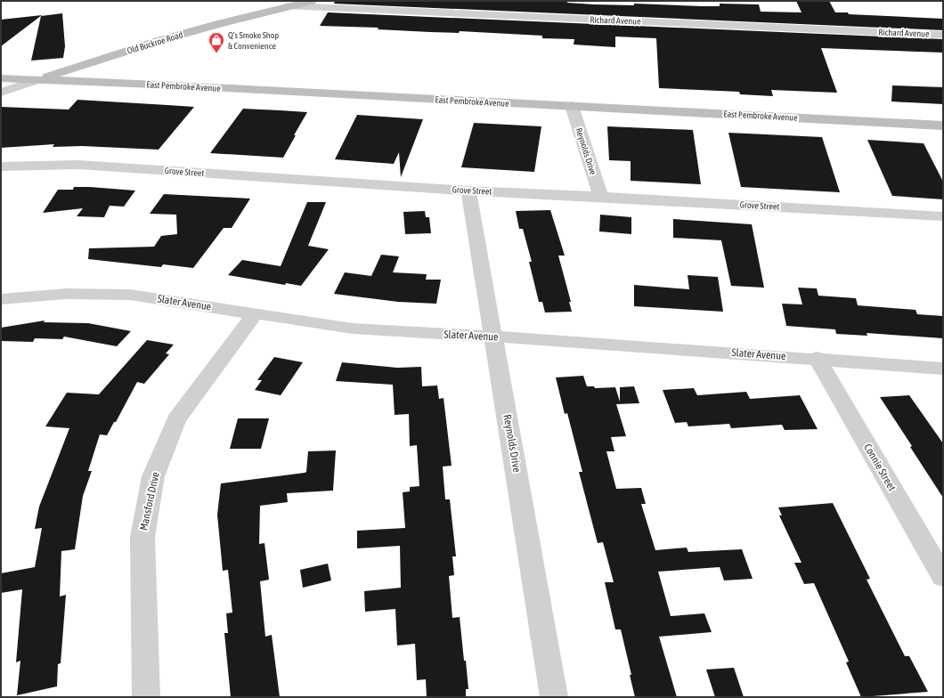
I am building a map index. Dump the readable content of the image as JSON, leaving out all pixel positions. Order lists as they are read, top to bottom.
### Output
{
  "streets": {
    "main road": ["Old Buckroe Road", "East Pembroke Avenue"],
    "street": [
      "Richard Avenue",
      "Reynolds Drive",
      "Grove Street",
      "Slater Avenue",
      "Connie Street",
      "Mansford Drive"
    ]
  },
  "crossings": [
    ["Richard Avenue", "Old Buckroe Road"],
    ["Old Buckroe Road", "East Pembroke Avenue"],
    ["East Pembroke Avenue", "Reynolds Drive"],
    ["Reynolds Drive", "Grove Street"],
    ["Reynolds Drive", "Slater Avenue"],
    ["Slater Avenue", "Connie Street"],
    ["Slater Avenue", "Mansford Drive"]
  ],
  "places": {
    "shop": ["Q’s Smoke Shop & Convenience"]
  }
}
